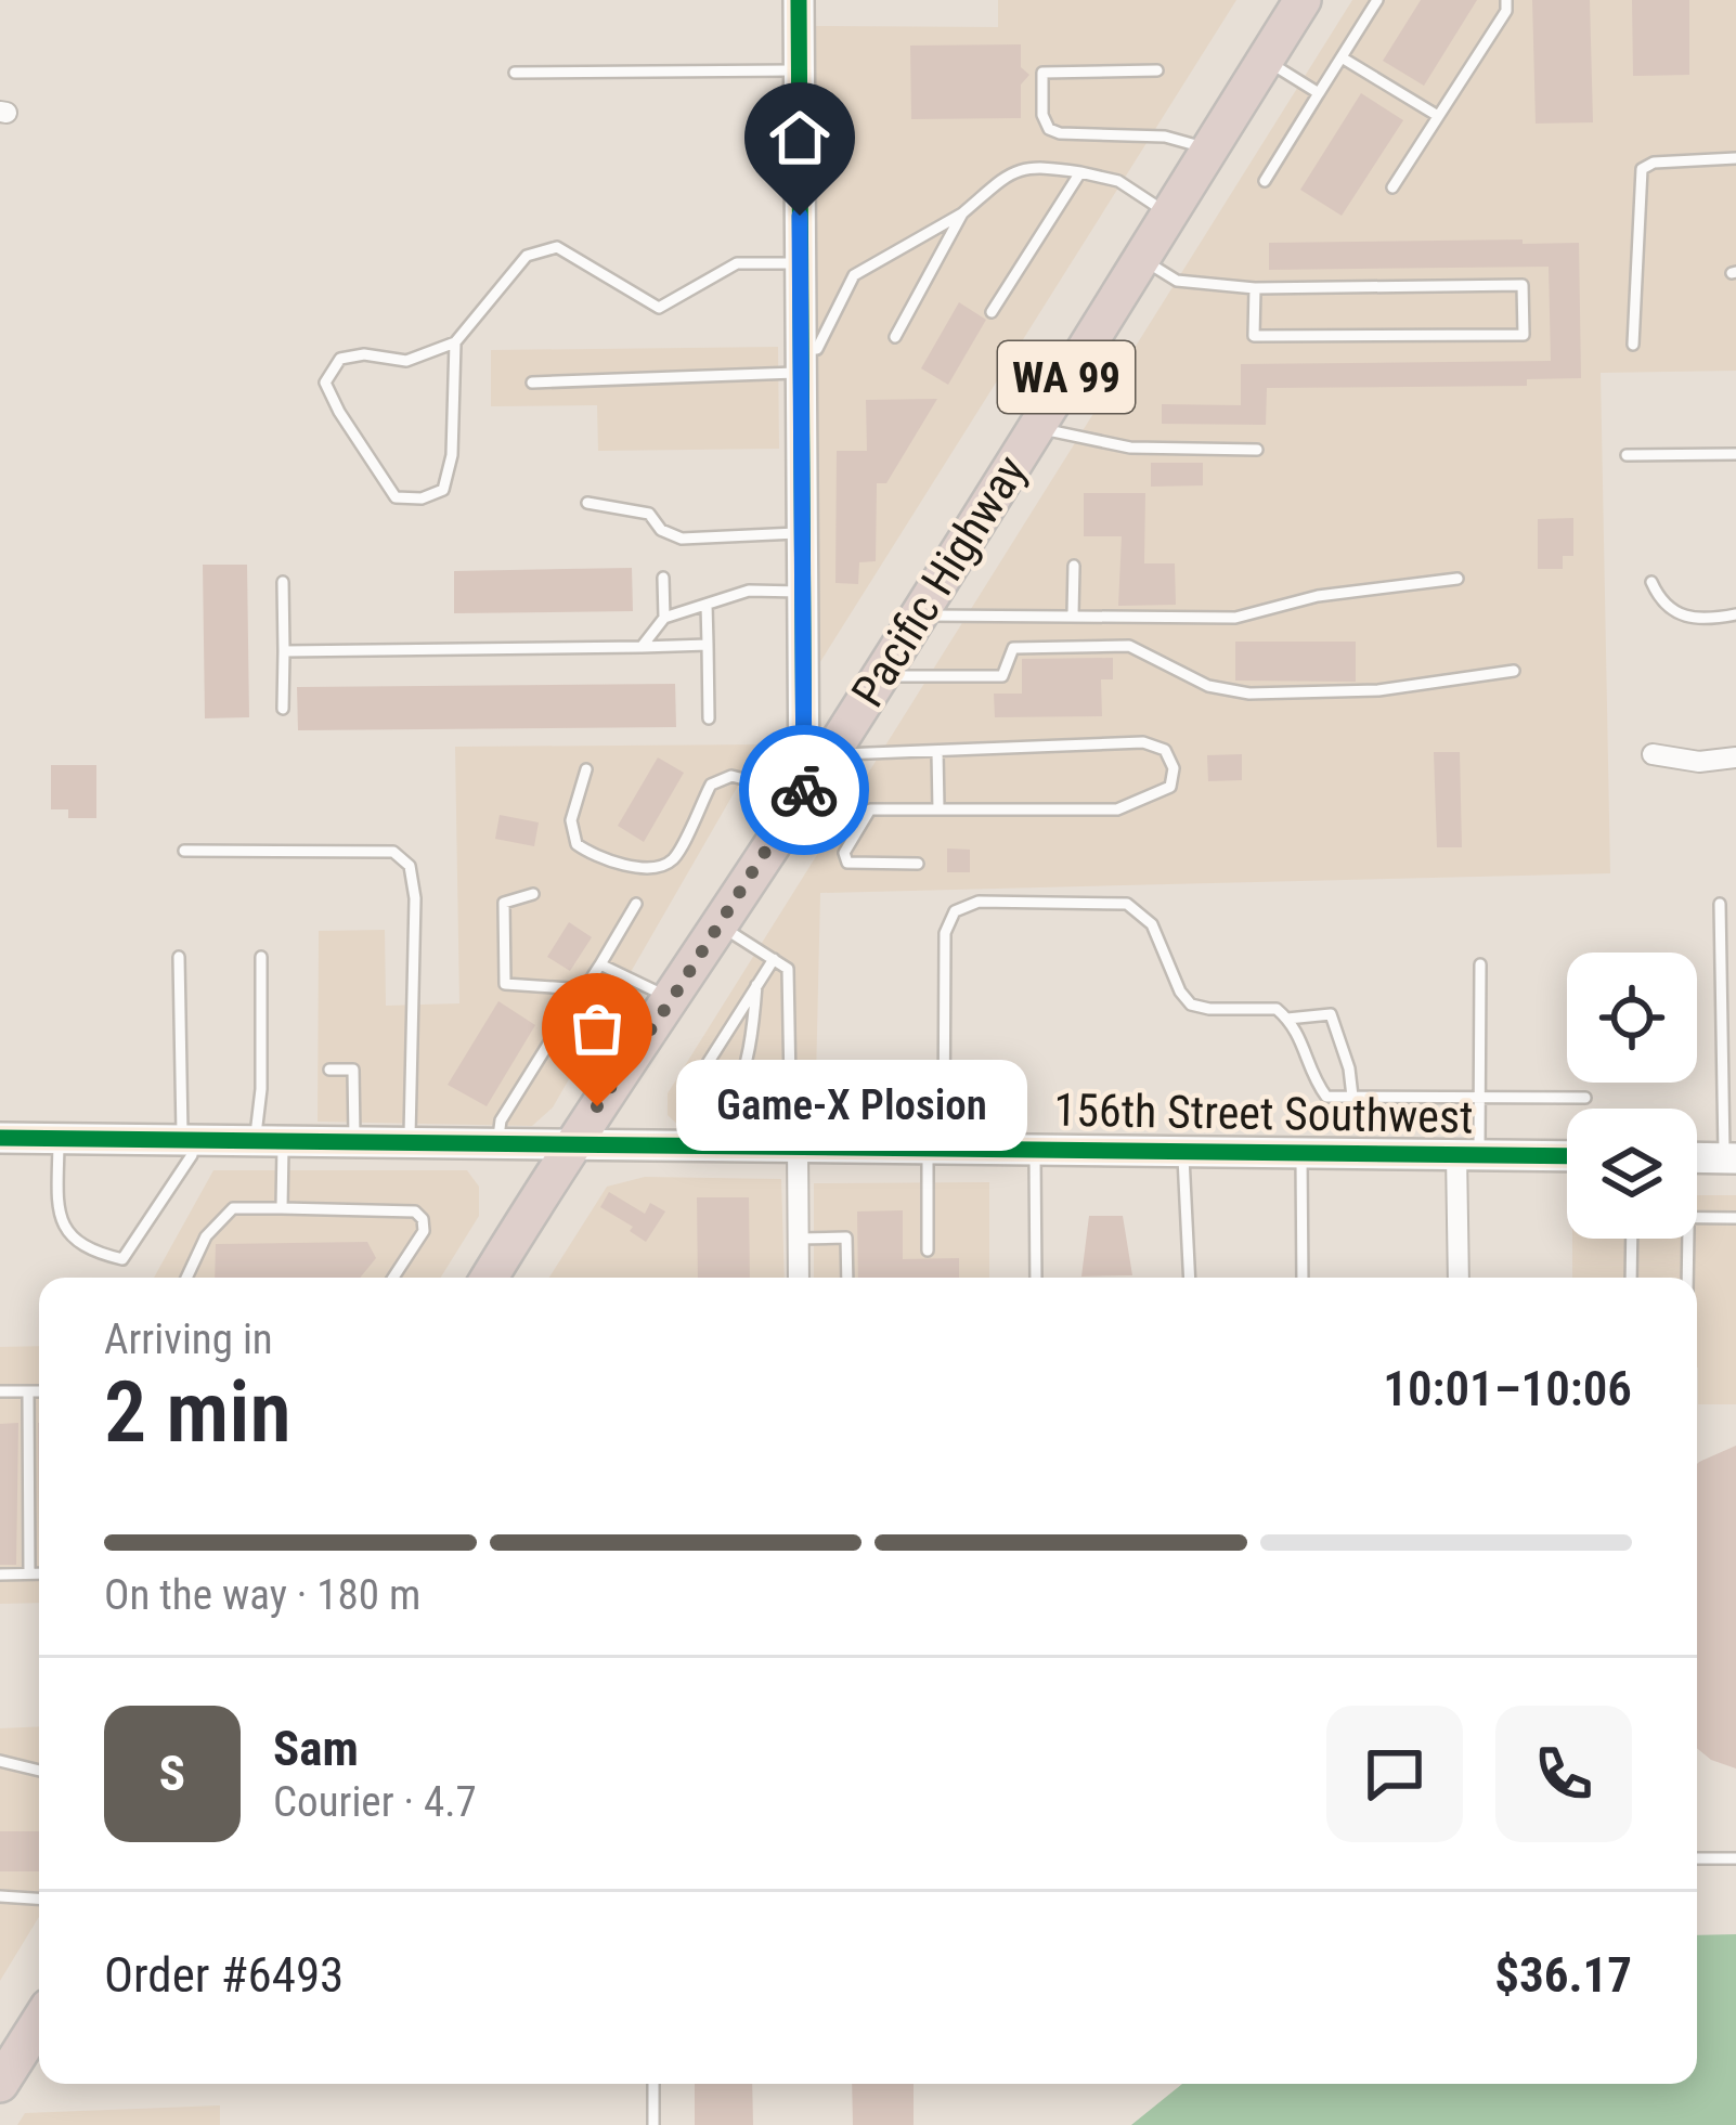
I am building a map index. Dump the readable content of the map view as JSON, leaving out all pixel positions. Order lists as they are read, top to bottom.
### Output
{
  "streets": {
    "highway": ["WA 99", "Pacific Highway"],
    "street": ["156th Street Southwest"]
  },
  "crossings": [
    ["Pacific Highway", "156th Street Southwest"]
  ],
  "places": ["Game-X Plosion"],
  "page": {
    "bubble": "Game-X Plosion",
    "heading": ["2 min", "Arriving in", "10:01–10:06"],
    "panel": [
      "Sam",
      "Courier · 4.7",
      "Order #6493",
      "$36.17"
    ],
    "bar": "On the way · 180 m",
    "round": "S"
  }
}
